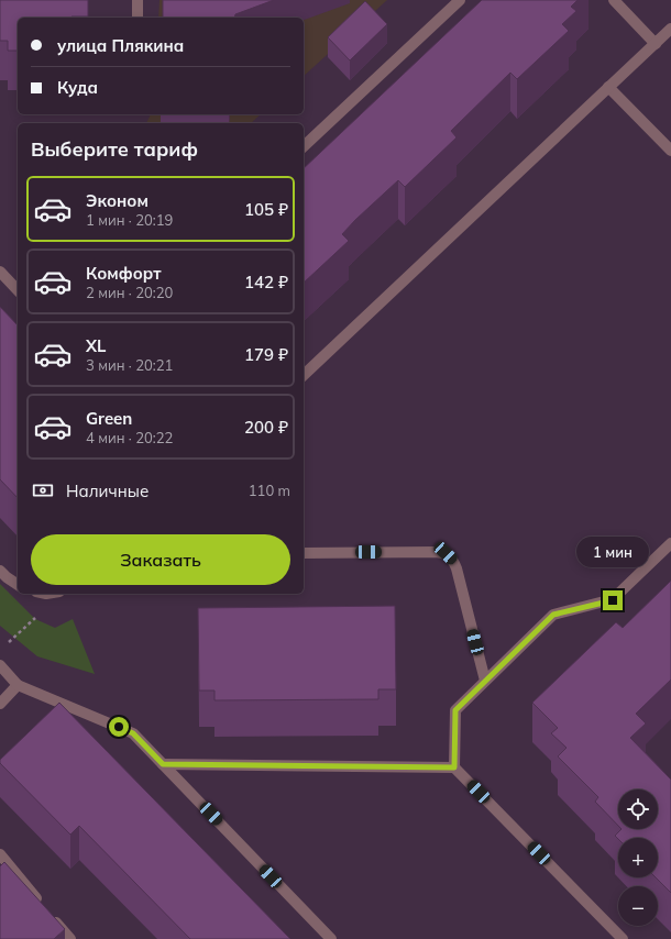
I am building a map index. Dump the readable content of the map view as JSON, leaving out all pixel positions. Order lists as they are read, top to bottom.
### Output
{
  "page": {
    "banner": ["улица Плякина", "Куда"],
    "heading": "Выберите тариф",
    "list": [
      {
        "name": "Эконом",
        "note": "1 мин · 20:19",
        "value": "105 ₽"
      },
      {
        "name": "Комфорт",
        "note": "2 мин · 20:20",
        "value": "142 ₽"
      },
      {
        "name": "XL",
        "note": "3 мин · 20:21",
        "value": "179 ₽"
      },
      {
        "name": "Green",
        "note": "4 мин · 20:22",
        "value": "200 ₽"
      }
    ],
    "pay": ["Наличные", "110 m"],
    "buttons": "Заказать",
    "bubble": "1 мин",
    "map_buttons": ["+", "−"]
  }
}
